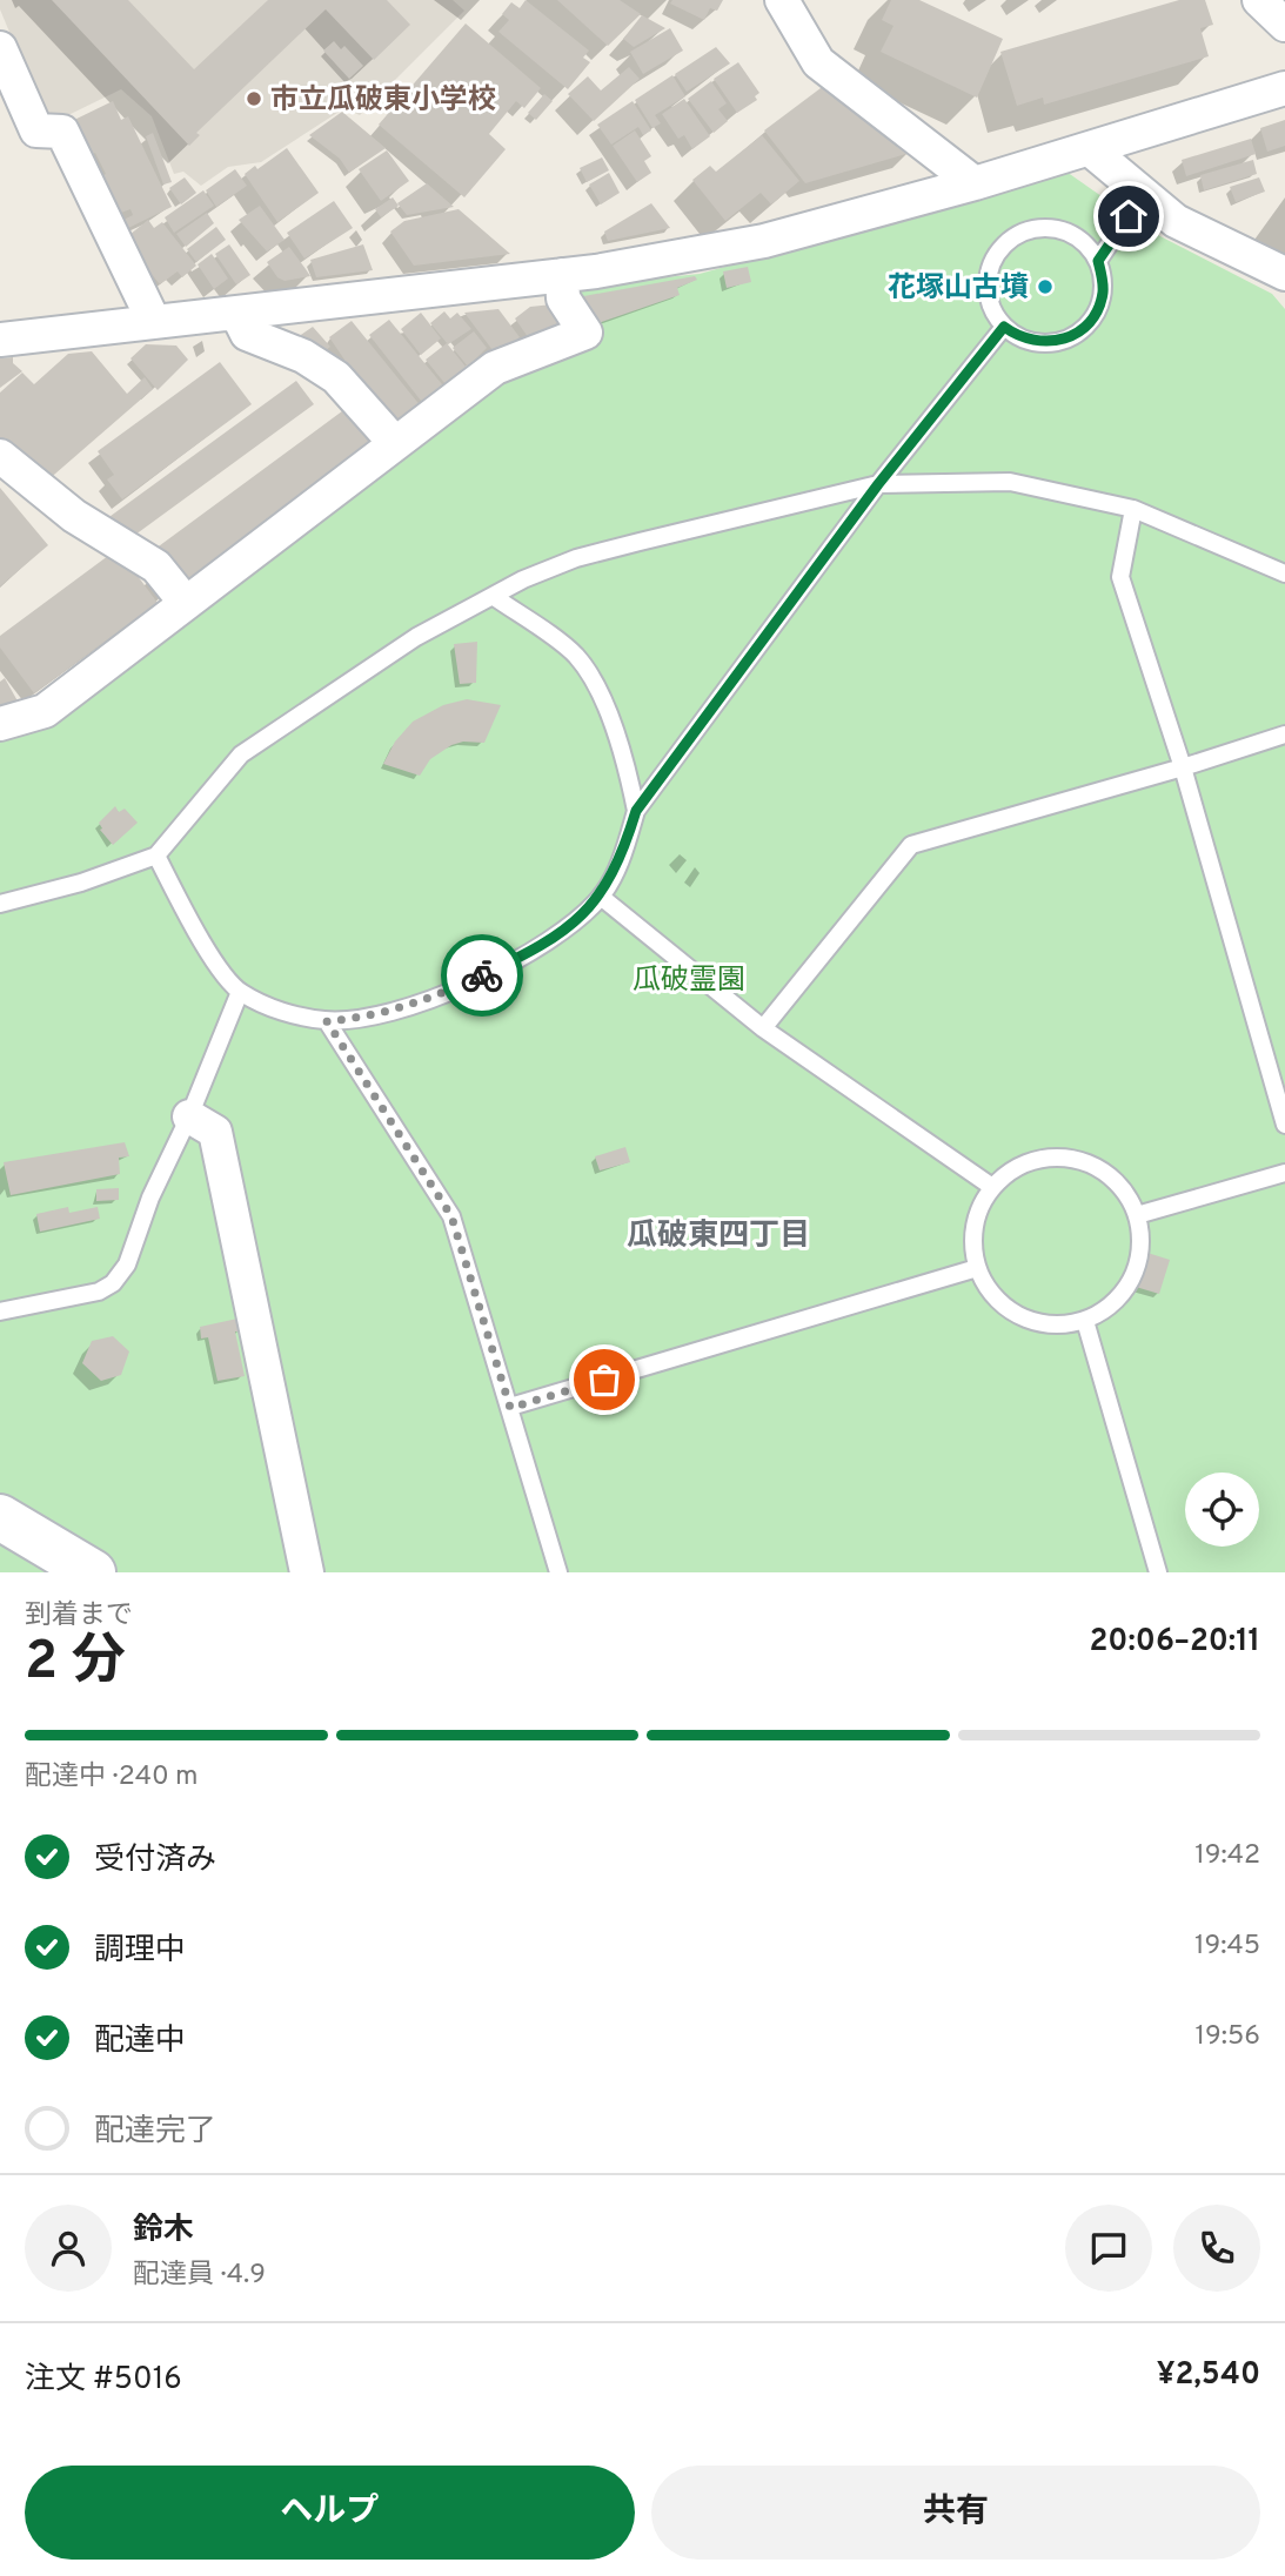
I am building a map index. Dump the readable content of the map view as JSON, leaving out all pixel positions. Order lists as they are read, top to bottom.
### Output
{
  "districts": ["瓜破東四丁目"],
  "parks": ["瓜破霊園"],
  "places": ["市立瓜破東小学校", "花塚山古墳"],
  "page": {
    "heading": ["2 分", "到着まで", "20:06–20:11"],
    "panel": [
      "鈴木",
      "配達員 · 4.9",
      "注文 #5016",
      "¥2,540"
    ],
    "bar": "配達中 · 240 m",
    "list": [
      ["受付済み", "19:42"],
      ["調理中", "19:45"],
      ["配達中", "19:56"],
      "配達完了"
    ],
    "buttons": ["ヘルプ", "共有"]
  }
}
